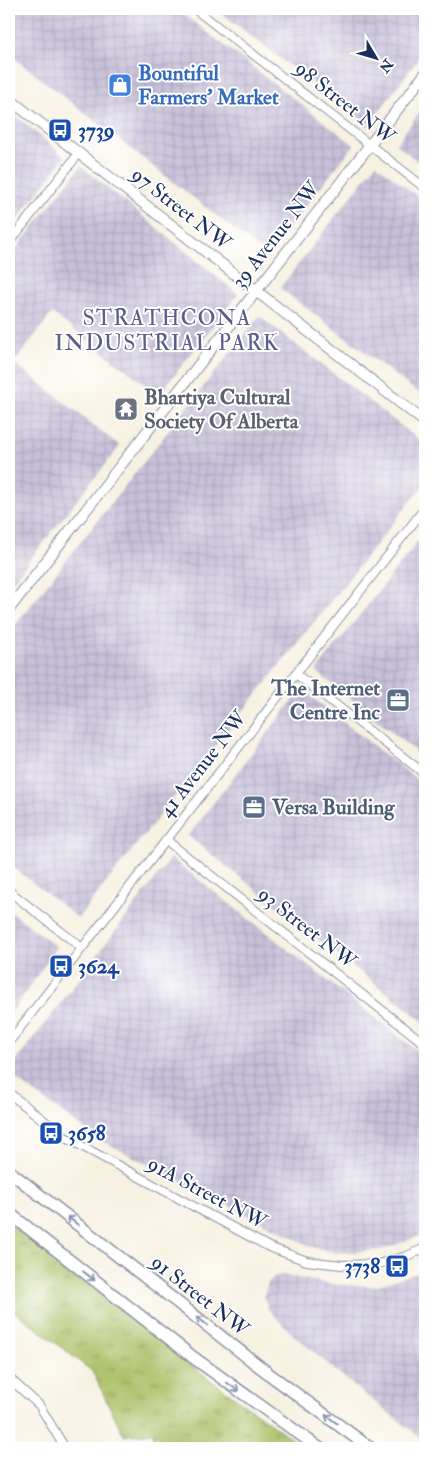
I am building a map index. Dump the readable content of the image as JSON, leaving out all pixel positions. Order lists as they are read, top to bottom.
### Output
{
  "streets": {
    "main road": ["91 Street NW"],
    "street": [
      "98 Street NW",
      "97 Street NW",
      "39 Avenue NW",
      "41 Avenue NW",
      "93 Street NW",
      "91A Street NW"
    ]
  },
  "crossings": [
    ["98 Street NW", "39 Avenue NW"],
    ["97 Street NW", "39 Avenue NW"],
    ["41 Avenue NW", "93 Street NW"]
  ],
  "districts": ["STRATHCONA INDUSTRIAL PARK"],
  "places": {
    "shop": ["Bountiful Farmers' Market"],
    "bus stop": [
      "3739",
      "3624",
      "3658",
      "3738"
    ],
    "temple": ["Bhartiya Cultural Society Of Alberta"],
    "office": ["The Internet Centre Inc", "Versa Building"]
  },
  "north": "bottom right"
}
